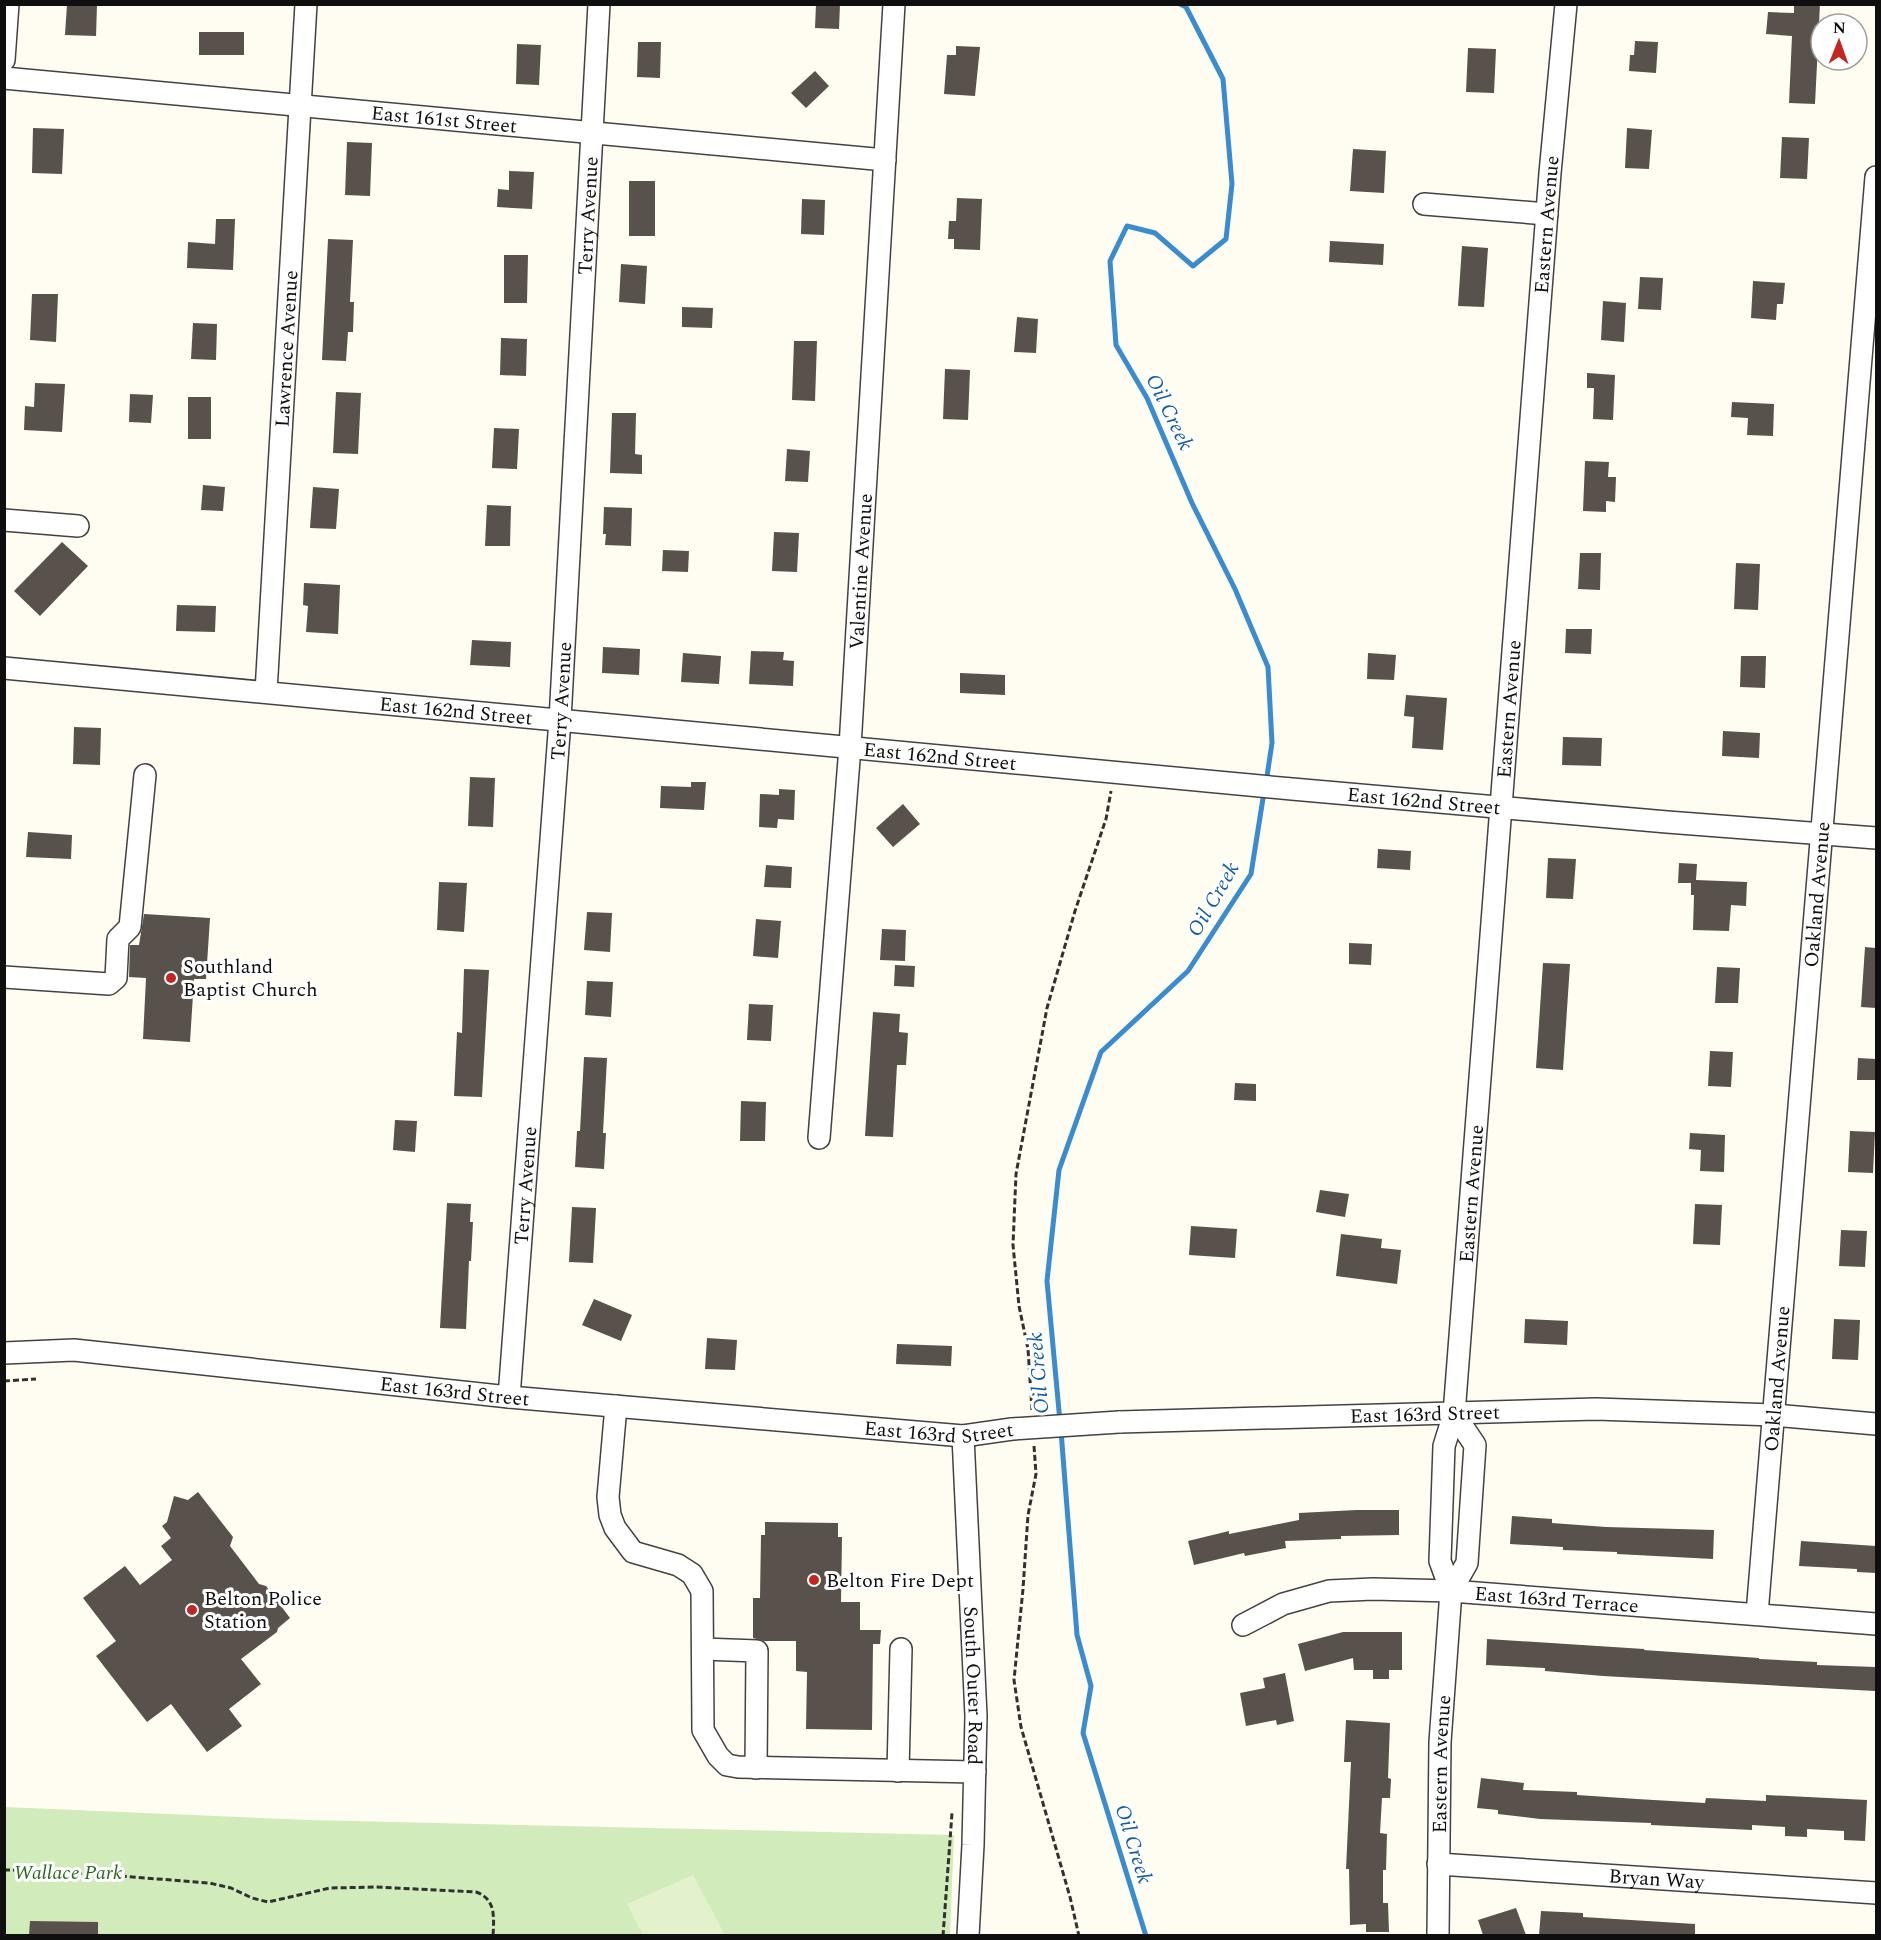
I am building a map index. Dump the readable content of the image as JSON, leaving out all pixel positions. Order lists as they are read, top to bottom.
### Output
{
  "streets": {
    "street": [
      "East 161st Street",
      "Terry Avenue",
      "Eastern Avenue",
      "Lawrence Avenue",
      "Valentine Avenue",
      "East 162nd Street",
      "Oakland Avenue",
      "East 163rd Street",
      "East 163rd Terrace",
      "South Outer Road",
      "Bryan Way"
    ]
  },
  "crossings": [
    ["East 161st Street", "Terry Avenue"],
    ["East 161st Street", "Lawrence Avenue"],
    ["East 161st Street", "Valentine Avenue"],
    ["Terry Avenue", "East 162nd Street"],
    ["Terry Avenue", "East 163rd Street"],
    ["Eastern Avenue", "East 162nd Street"],
    ["Eastern Avenue", "East 163rd Street"],
    ["Eastern Avenue", "East 163rd Terrace"],
    ["Eastern Avenue", "Bryan Way"],
    ["Lawrence Avenue", "East 162nd Street"],
    ["Valentine Avenue", "East 162nd Street"],
    ["East 162nd Street", "Oakland Avenue"],
    ["Oakland Avenue", "East 163rd Street"],
    ["Oakland Avenue", "East 163rd Terrace"],
    ["East 163rd Street", "South Outer Road"]
  ],
  "water": ["Oil Creek"],
  "parks": ["Wallace Park"],
  "places": ["Southland Baptist Church", "Belton Fire Dept", "Belton Police Station"],
  "north": "top"
}
